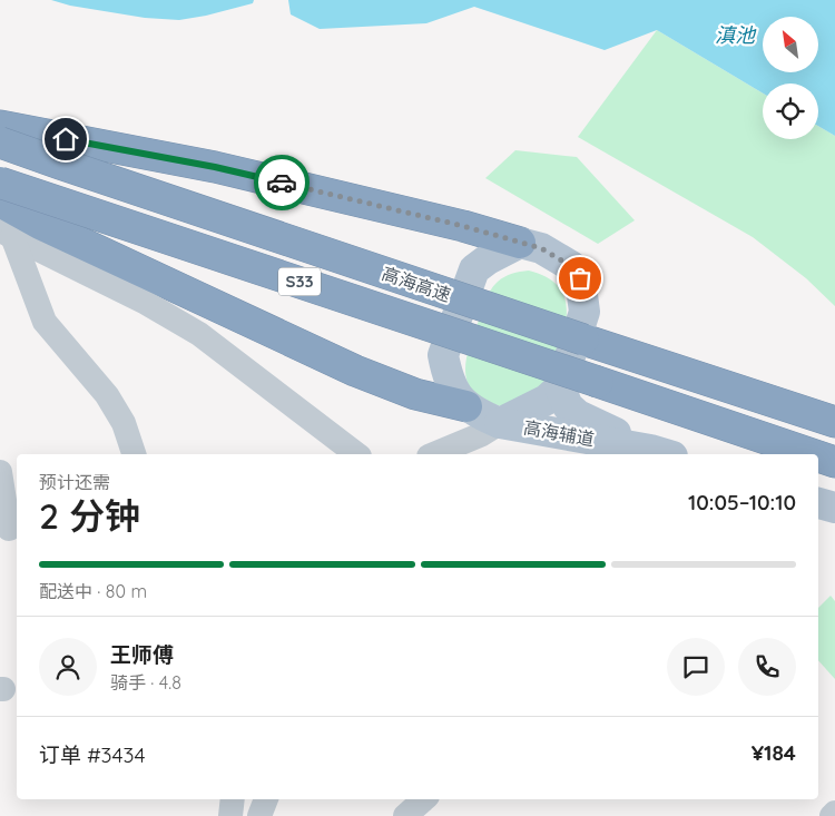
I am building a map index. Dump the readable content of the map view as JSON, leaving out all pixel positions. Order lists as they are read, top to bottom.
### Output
{
  "streets": {
    "highway": ["S33", "高海高速"],
    "main road": ["高海辅道"]
  },
  "water": ["滇池"],
  "north": "top left",
  "page": {
    "heading": ["2 分钟", "预计还需", "10:05–10:10"],
    "panel": [
      "王师傅",
      "骑手 · 4.8",
      "订单 #3434",
      "¥184"
    ],
    "bar": "配送中 · 80 m"
  }
}
